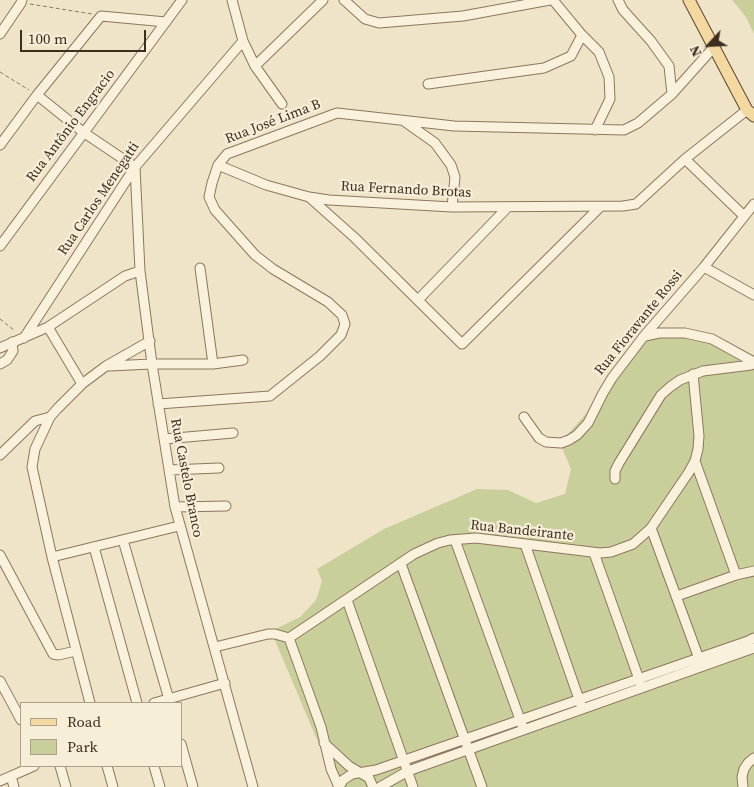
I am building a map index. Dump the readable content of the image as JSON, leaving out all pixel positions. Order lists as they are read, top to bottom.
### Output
{
  "streets": {
    "street": [
      "Rua José Lima B",
      "Rua Antônio Engracio",
      "Rua Fernando Brotas",
      "Rua Carlos Menegatti",
      "Rua Fioravante Rossi",
      "Rua Castelo Branco",
      "Rua Bandeirante"
    ]
  },
  "crossings": [
    ["Rua José Lima B", "Rua Fernando Brotas"],
    ["Rua José Lima B", "Rua Castelo Branco"],
    ["Rua Carlos Menegatti", "Rua Castelo Branco"]
  ],
  "legend": ["Road", "Park"],
  "scale_bar": "100 m",
  "north": "bottom left"
}
